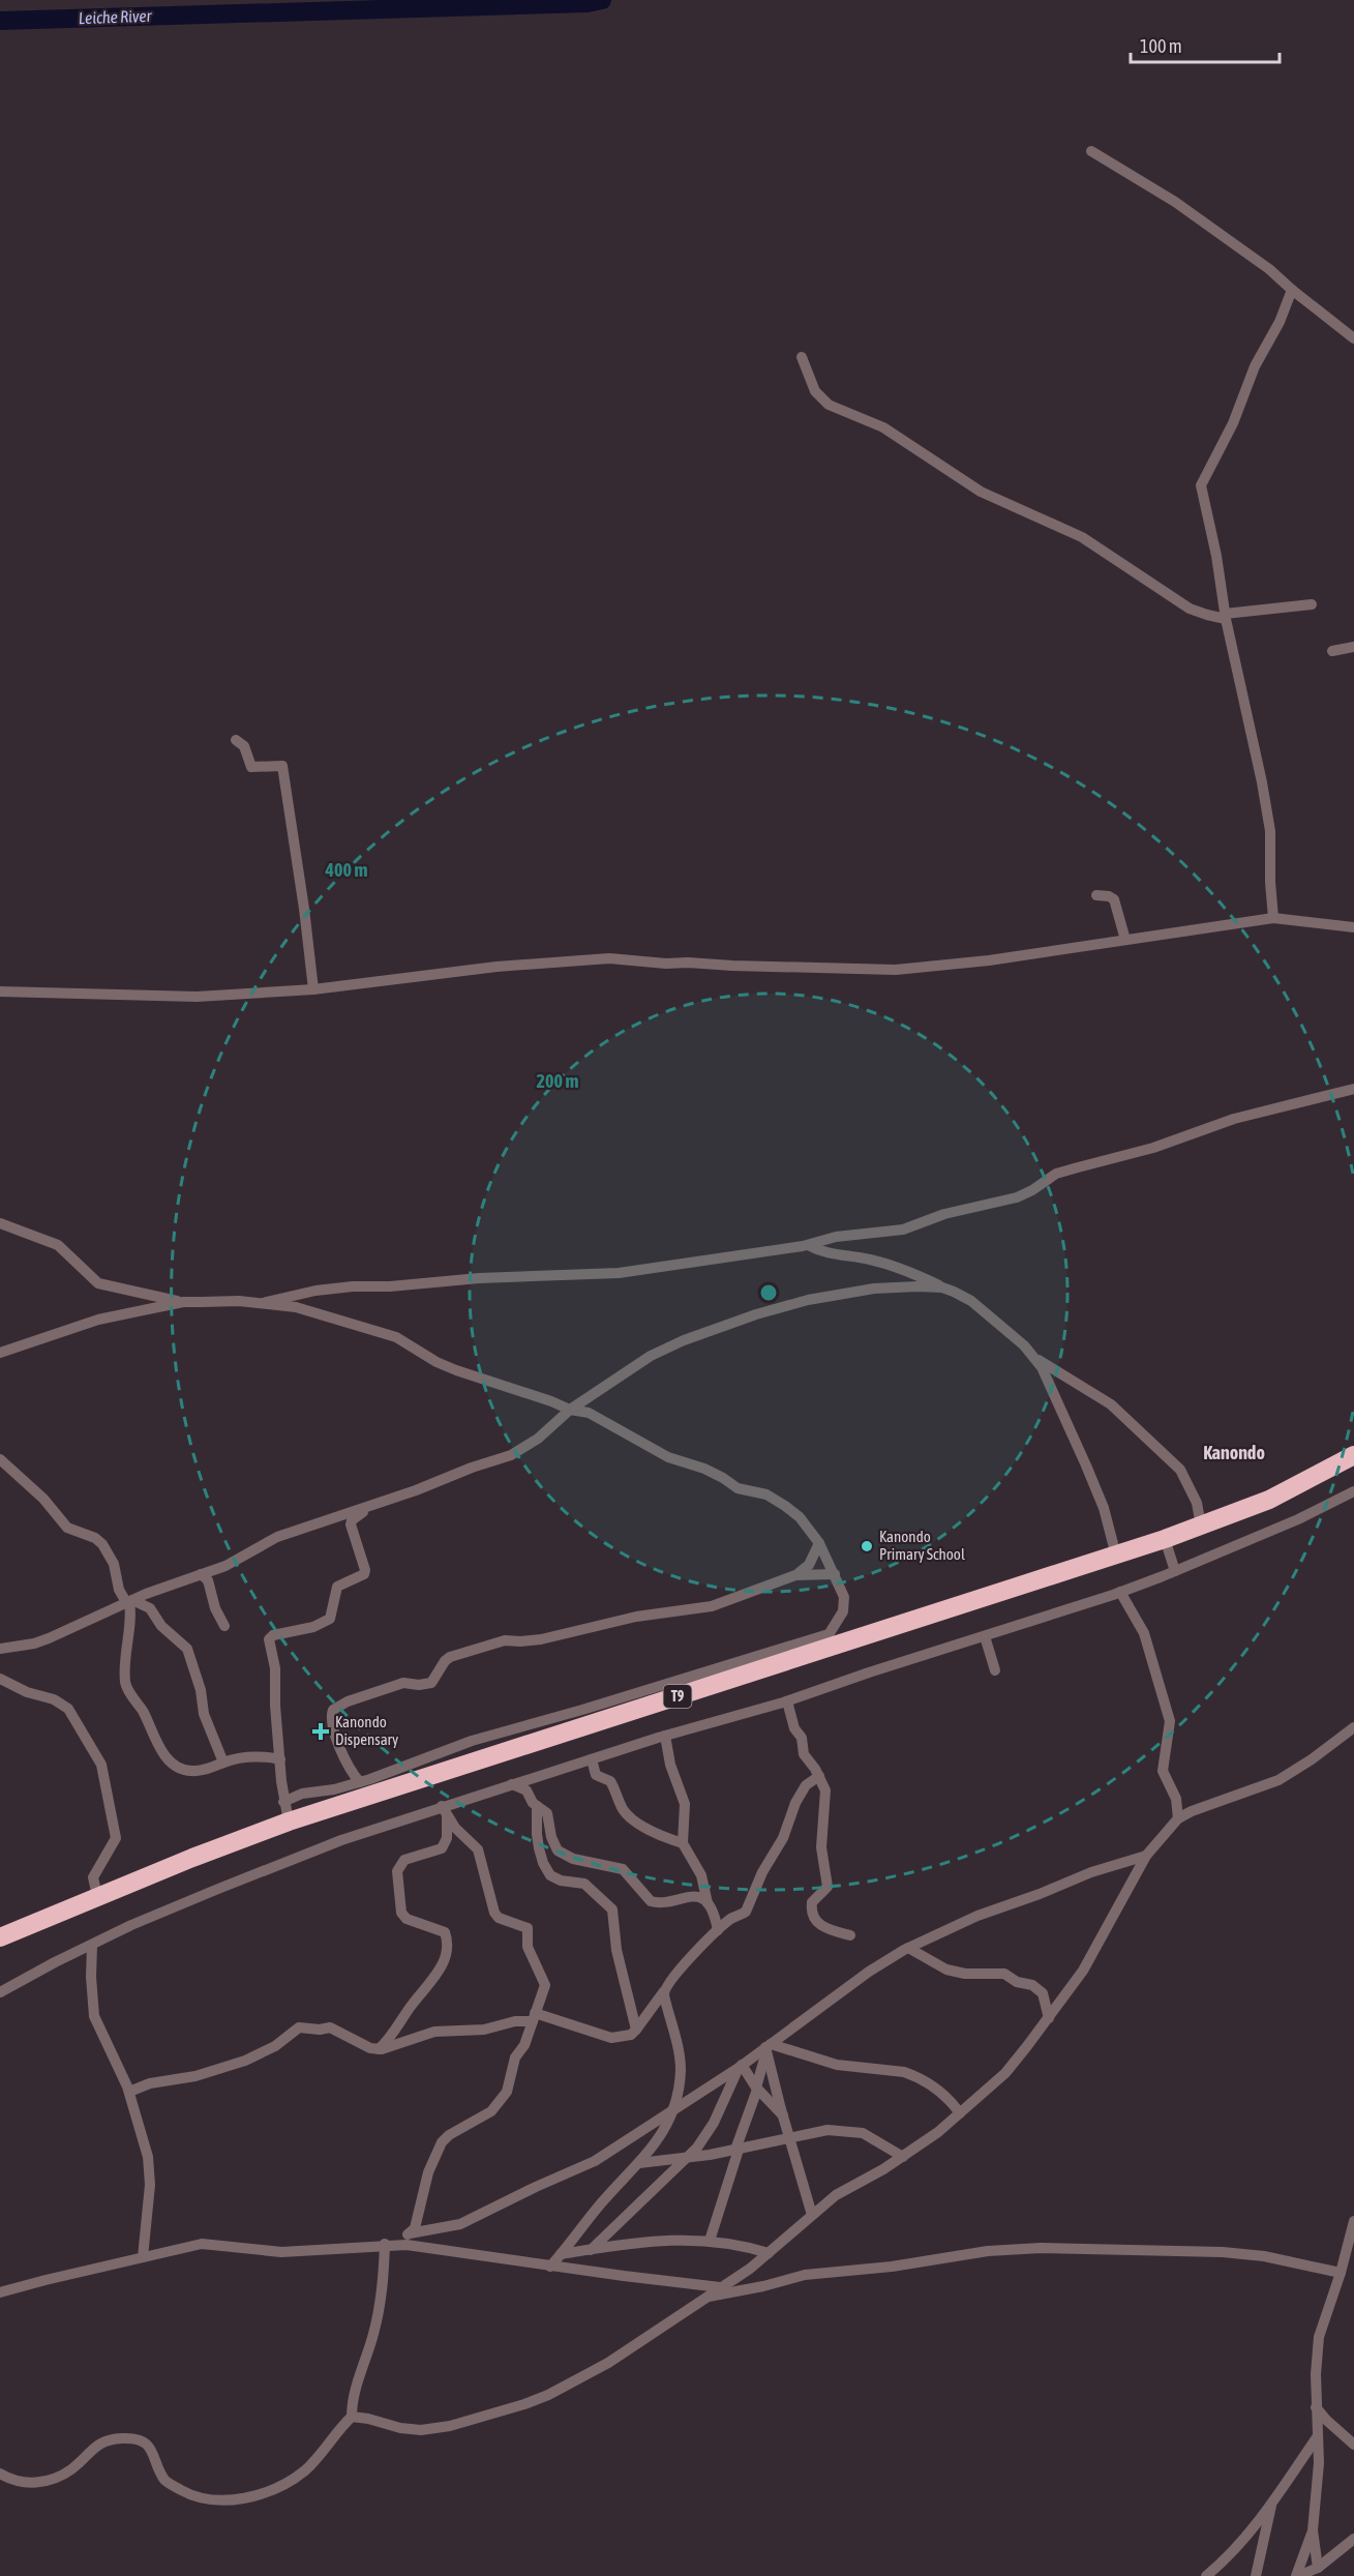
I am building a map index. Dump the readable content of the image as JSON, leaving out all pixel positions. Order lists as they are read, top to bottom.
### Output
{
  "streets": {
    "highway": ["T9"]
  },
  "districts": ["Kanondo"],
  "water": ["Leiche River"],
  "places": {
    "other": ["Kanondo Primary School"],
    "health": ["Kanondo Dispensary"]
  },
  "scale_bar": "100 m",
  "rings": ["400 m", "200 m"]
}
